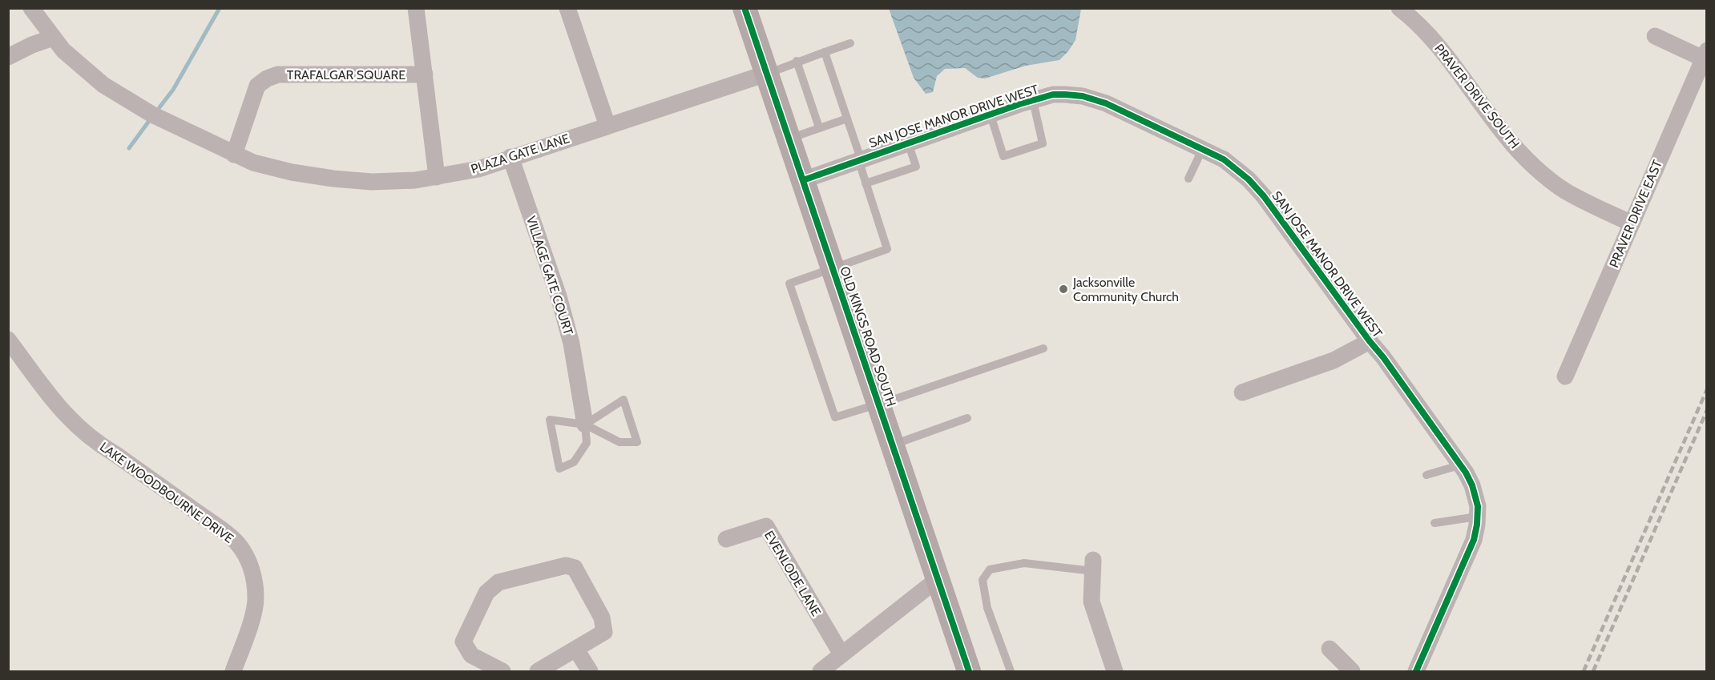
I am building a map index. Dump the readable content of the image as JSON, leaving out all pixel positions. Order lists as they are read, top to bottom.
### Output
{
  "streets": {
    "street": [
      "TRAFALGAR SQUARE",
      "PRAVER DRIVE SOUTH",
      "SAN JOSE MANOR DRIVE WEST",
      "PLAZA GATE LANE",
      "PRAVER DRIVE EAST",
      "VILLAGE GATE COURT",
      "OLD KINGS ROAD SOUTH",
      "LAKE WOODBOURNE DRIVE",
      "EVENLODE LANE"
    ]
  },
  "crossings": [
    ["TRAFALGAR SQUARE", "PLAZA GATE LANE"],
    ["PRAVER DRIVE SOUTH", "PRAVER DRIVE EAST"],
    ["SAN JOSE MANOR DRIVE WEST", "OLD KINGS ROAD SOUTH"],
    ["PLAZA GATE LANE", "VILLAGE GATE COURT"],
    ["PLAZA GATE LANE", "OLD KINGS ROAD SOUTH"]
  ],
  "places": ["Jacksonville Community Church"]
}
